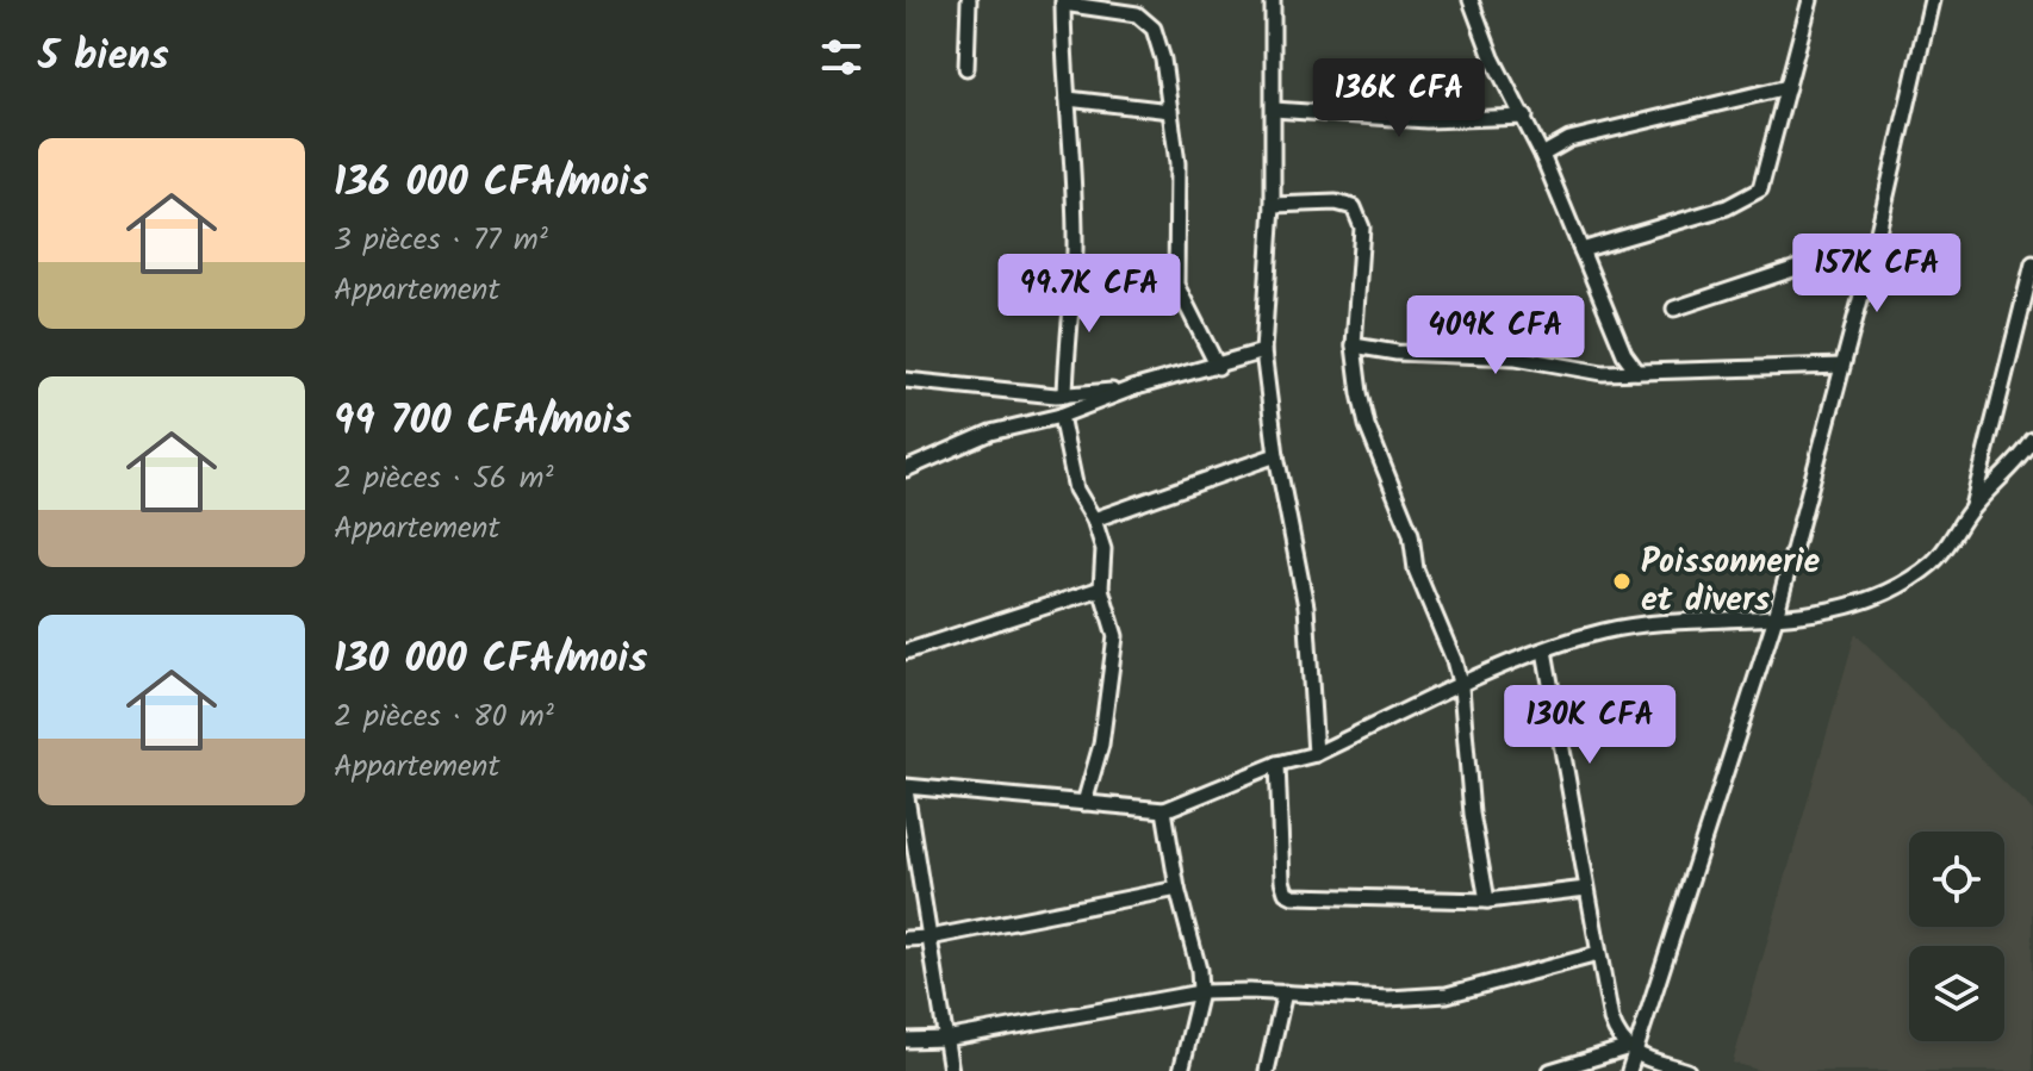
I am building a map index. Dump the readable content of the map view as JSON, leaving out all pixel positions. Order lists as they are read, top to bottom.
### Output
{
  "places": ["Poissonnerie et divers"],
  "page": {
    "heading": "5 biens",
    "price": [
      "136K CFA",
      "157K CFA",
      "99.7K CFA",
      "409K CFA",
      "130K CFA"
    ],
    "list": [
      {
        "name": "136 000 CFA/mois",
        "note": "3 pièces · 77 m² · Appartement"
      },
      {
        "name": "99 700 CFA/mois",
        "note": "2 pièces · 56 m² · Appartement"
      },
      {
        "name": "130 000 CFA/mois",
        "note": "2 pièces · 80 m² · Appartement"
      }
    ]
  }
}
